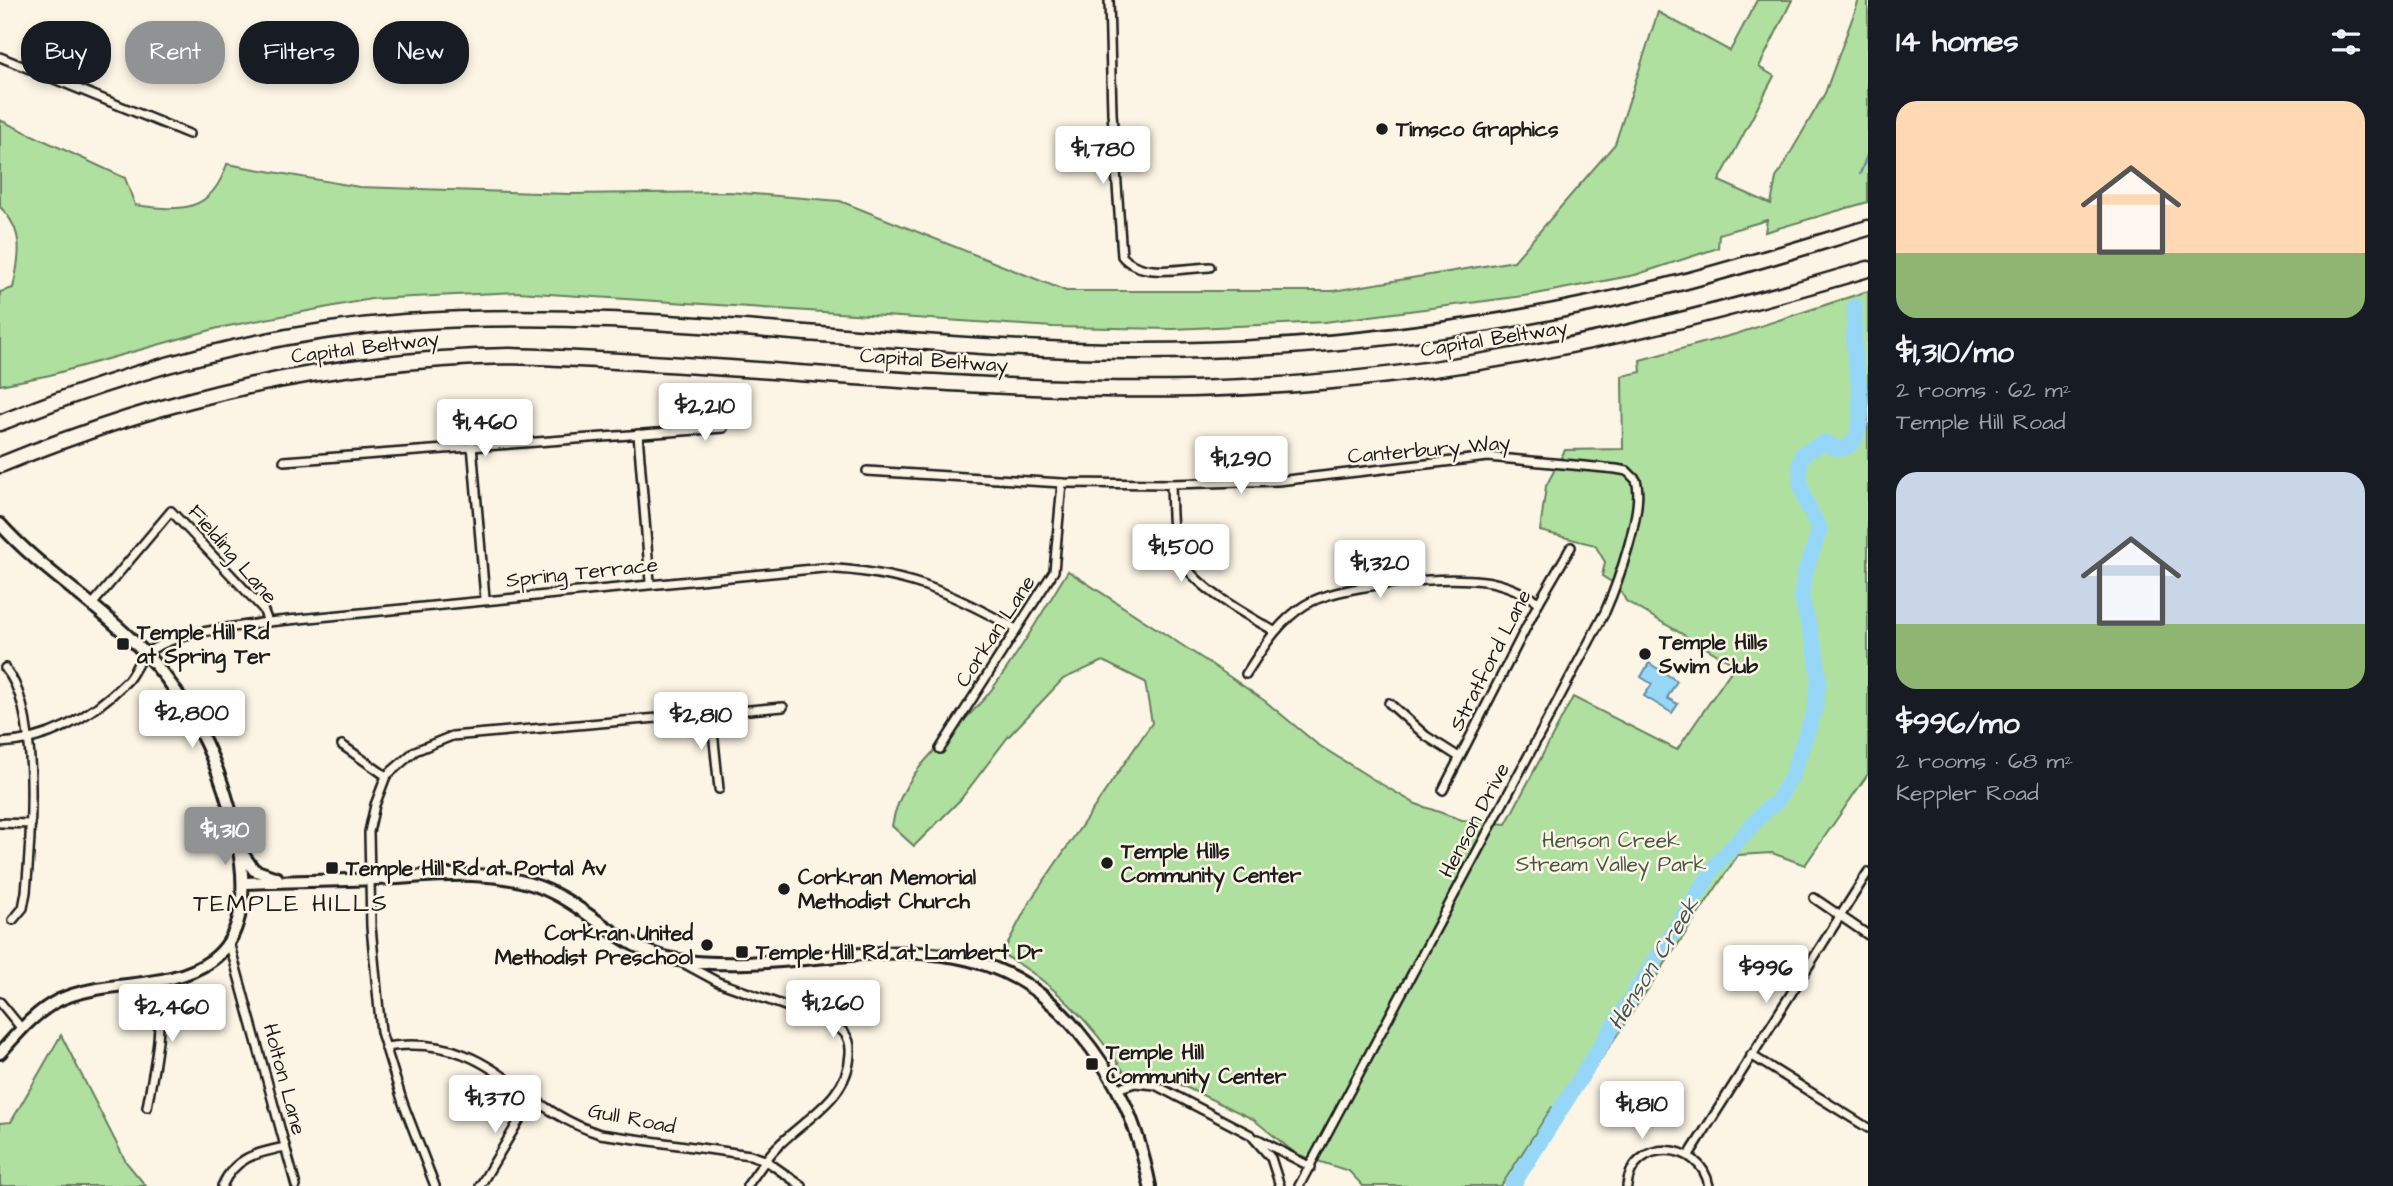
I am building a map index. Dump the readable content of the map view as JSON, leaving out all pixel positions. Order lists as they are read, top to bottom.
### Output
{
  "streets": {
    "highway": ["Capital Beltway"],
    "street": [
      "Canterbury Way",
      "Fielding Lane",
      "Spring Terrace",
      "Corkan Lane",
      "Stratford Lane",
      "Henson Drive",
      "Holton Lane",
      "Gull Road"
    ]
  },
  "crossings": [
    ["Canterbury Way", "Corkan Lane"],
    ["Canterbury Way", "Henson Drive"],
    ["Fielding Lane", "Spring Terrace"],
    ["Spring Terrace", "Corkan Lane"]
  ],
  "districts": ["TEMPLE HILLS"],
  "water": ["Henson Creek"],
  "parks": ["Henson Creek Stream Valley Park"],
  "places": {
    "other": [
      "Timsco Graphics",
      "Temple Hills Swim Club",
      "Temple Hills Community Center",
      "Corkran Memorial Methodist Church",
      "Corkran United Methodist Preschool"
    ],
    "transit": [
      "Temple Hill Rd at Spring Ter",
      "Temple Hill Rd at Portal Av",
      "Temple Hill Rd at Lambert Dr",
      "Temple Hill Community Center"
    ]
  },
  "page": {
    "heading": "14 homes",
    "chip": [
      "Buy",
      "Rent",
      "Filters",
      "New"
    ],
    "list": [
      {
        "name": "$1,310/mo",
        "note": "2 rooms · 62 m² · Temple Hill Road"
      },
      {
        "name": "$996/mo",
        "note": "2 rooms · 68 m² · Keppler Road"
      }
    ],
    "price": [
      "$1,780",
      "$2,210",
      "$1,460",
      "$1,290",
      "$1,500",
      "$1,320",
      "$2,800",
      "$2,810",
      "$1,310",
      "$996",
      "$1,260",
      "$2,460",
      "$1,370",
      "$1,810"
    ]
  }
}
